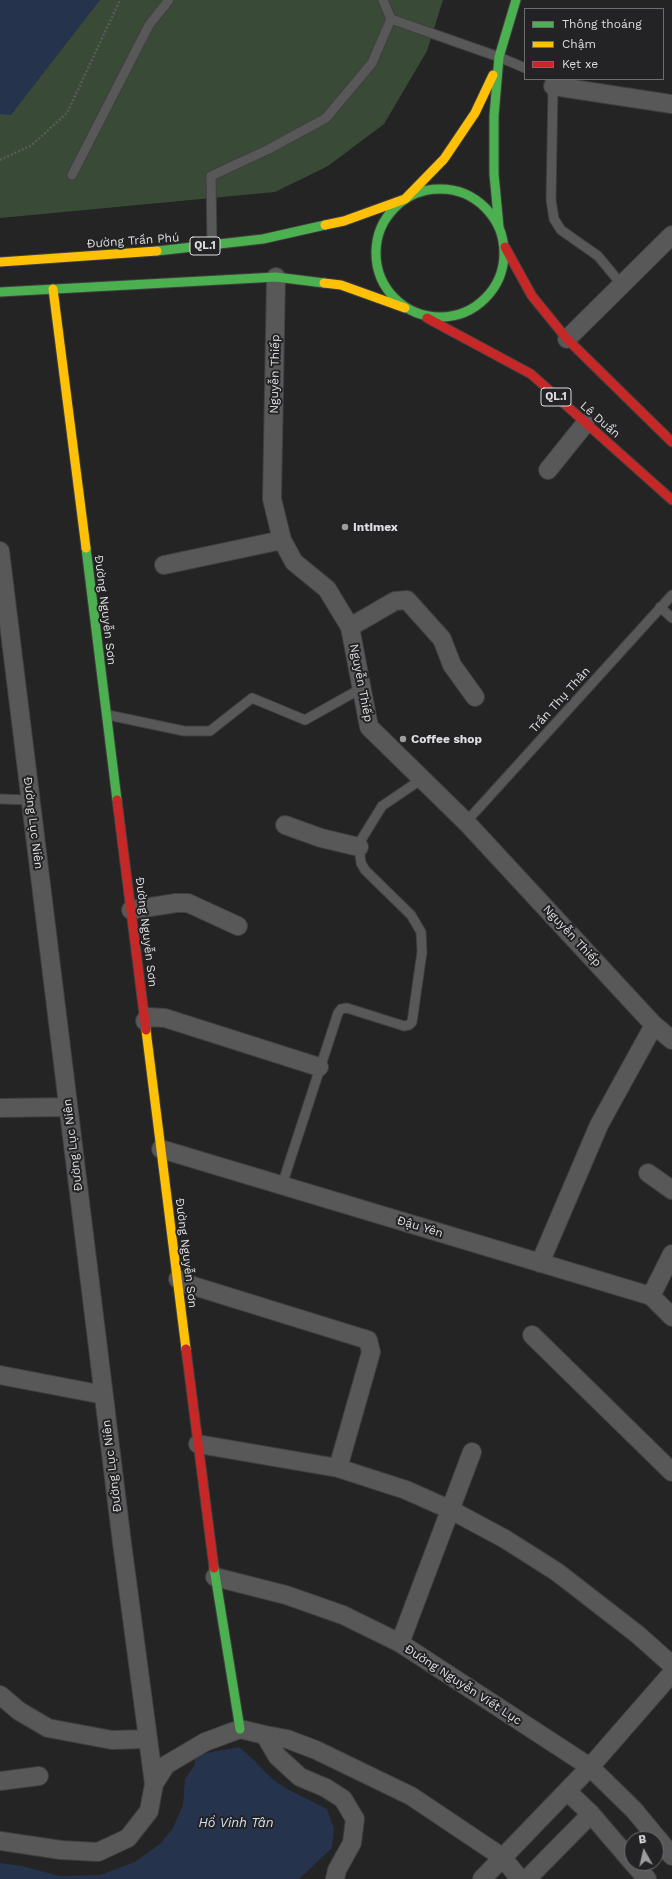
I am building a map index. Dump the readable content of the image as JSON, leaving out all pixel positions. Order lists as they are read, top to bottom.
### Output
{
  "streets": {
    "main road": [
      "Đường Trần Phú",
      "QL.1",
      "Lê Duẩn",
      "Đường Nguyễn Sơn"
    ],
    "street": [
      "Nguyễn Thiếp",
      "Đường Lục Niên",
      "Đậu Yên",
      "Đường Nguyễn Viết Lục"
    ],
    "lane": ["Trần Thụ Thân"]
  },
  "crossings": [
    ["Đường Trần Phú", "QL.1"],
    ["Đường Trần Phú", "Lê Duẩn"],
    ["QL.1", "Nguyễn Thiếp"],
    ["QL.1", "Lê Duẩn"],
    ["QL.1", "Đường Nguyễn Sơn"],
    ["Nguyễn Thiếp", "Trần Thụ Thân"],
    ["Đường Nguyễn Sơn", "Đậu Yên"],
    ["Đường Nguyễn Sơn", "Đường Nguyễn Viết Lục"]
  ],
  "water": ["Hồ Vinh Tân"],
  "places": ["Intimex", "Coffee shop"],
  "legend": ["Thông thoáng", "Chậm", "Kẹt xe"],
  "north": "top"
}
